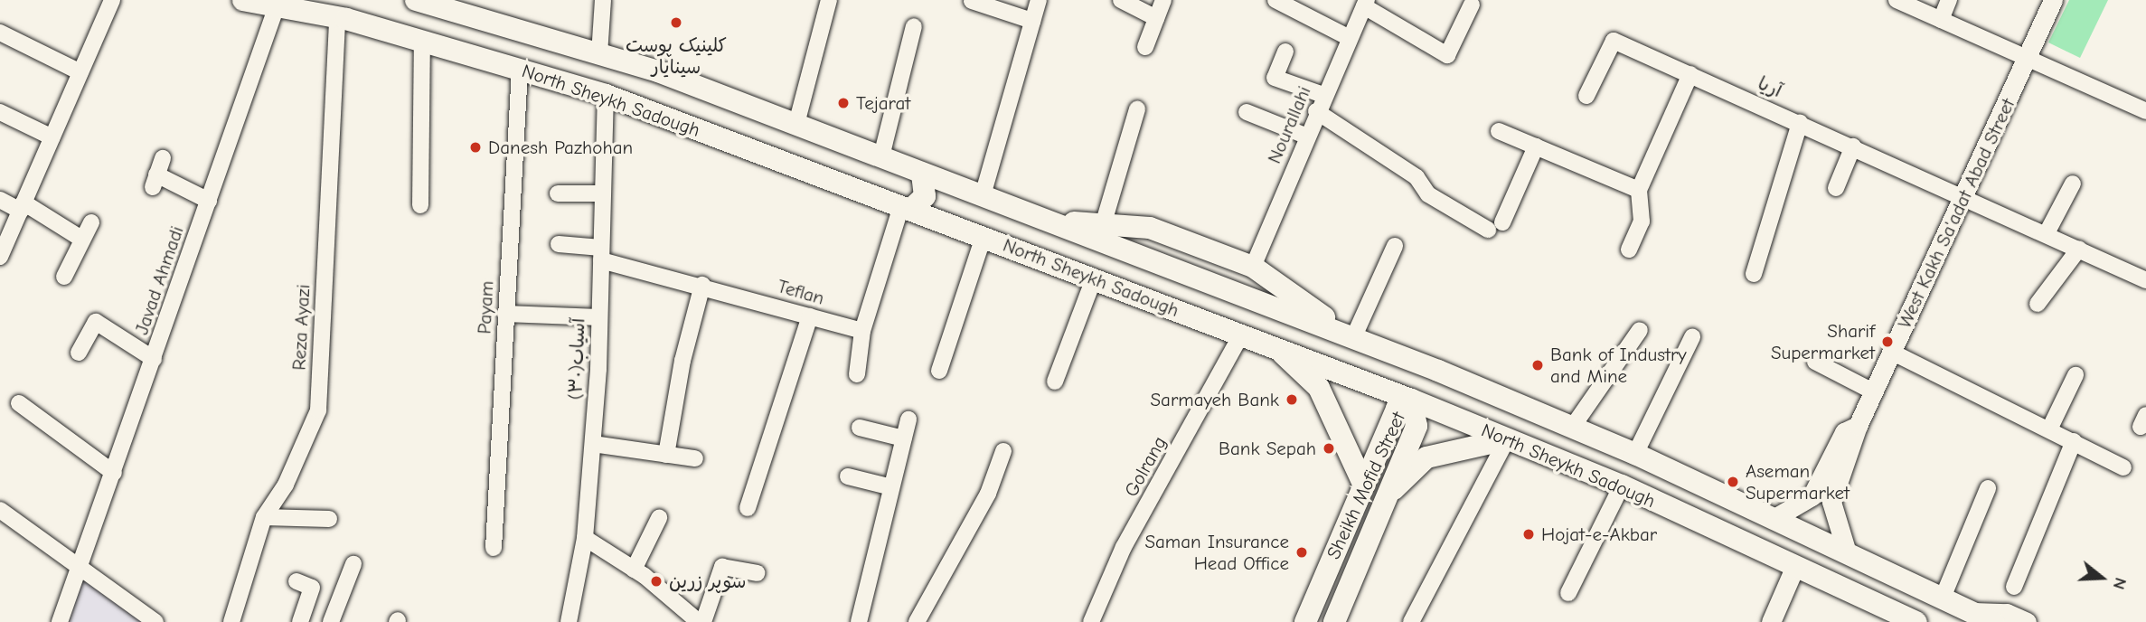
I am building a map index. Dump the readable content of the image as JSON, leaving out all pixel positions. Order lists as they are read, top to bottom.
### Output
{
  "streets": {
    "main road": ["North Sheykh Sadough", "Sheikh Mofid Street"],
    "street": [
      "آریا",
      "Nourallahi",
      "West Kakh Sa'adat Abad Street",
      "Javad Ahmadi",
      "Teflan",
      "Payam",
      "Reza Ayazi",
      "آسیاب(۳۰)",
      "Golrang"
    ]
  },
  "crossings": [
    ["آریا", "West Kakh Sa'adat Abad Street"],
    ["North Sheykh Sadough", "West Kakh Sa'adat Abad Street"],
    ["North Sheykh Sadough", "Javad Ahmadi"],
    ["North Sheykh Sadough", "Payam"],
    ["North Sheykh Sadough", "Reza Ayazi"],
    ["North Sheykh Sadough", "آسیاب(۳۰)"],
    ["North Sheykh Sadough", "Golrang"],
    ["North Sheykh Sadough", "Sheikh Mofid Street"],
    ["Teflan", "آسیاب(۳۰)"]
  ],
  "places": [
    "کلینیک پوست سینایار",
    "Tejarat",
    "Danesh Pazhohan",
    "Sharif Supermarket",
    "Bank of Industry and Mine",
    "Sarmayeh Bank",
    "Bank Sepah",
    "Aseman Supermarket",
    "Hojat-e-Akbar",
    "Saman Insurance Head Office",
    "سوپر زرین"
  ],
  "north": "right"
}
